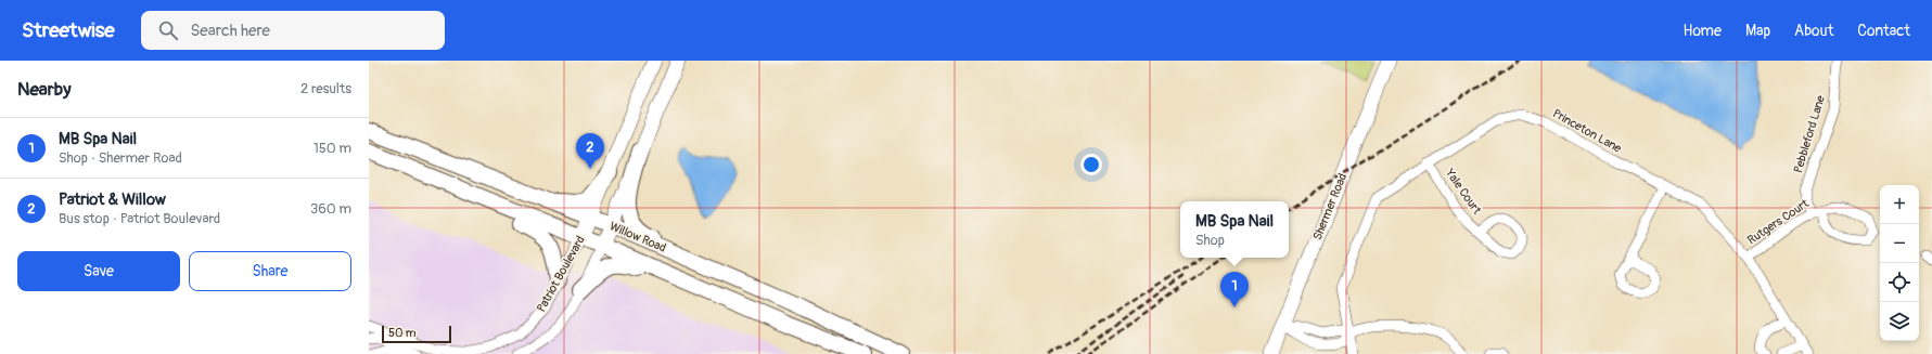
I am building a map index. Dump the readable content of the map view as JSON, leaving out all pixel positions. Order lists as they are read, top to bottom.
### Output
{
  "streets": {
    "main road": ["Shermer Road", "Willow Road", "Patriot Boulevard"],
    "street": [
      "Princeton Lane",
      "Pebbleford Lane",
      "Yale Court",
      "Rutgers Court"
    ]
  },
  "crossings": [
    ["Princeton Lane", "Yale Court"],
    ["Princeton Lane", "Rutgers Court"],
    ["Pebbleford Lane", "Rutgers Court"],
    ["Willow Road", "Patriot Boulevard"]
  ],
  "scale_bar": "50 m",
  "page": {
    "header": "Streetwise",
    "search": "Search here",
    "nav": [
      "Home",
      "Map",
      "About",
      "Contact"
    ],
    "heading": ["Nearby", "2 results"],
    "list": [
      {
        "mark": "1",
        "name": "MB Spa Nail",
        "note": "Shop · Shermer Road",
        "value": "150 m"
      },
      {
        "mark": "2",
        "name": "Patriot & Willow",
        "note": "Bus stop · Patriot Boulevard",
        "value": "360 m"
      }
    ],
    "pins": ["2", "1"],
    "map_buttons": ["+", "−"],
    "popup": ["MB Spa Nail", "Shop"],
    "buttons": ["Save", "Share"],
    "scale": "50 m"
  }
}
